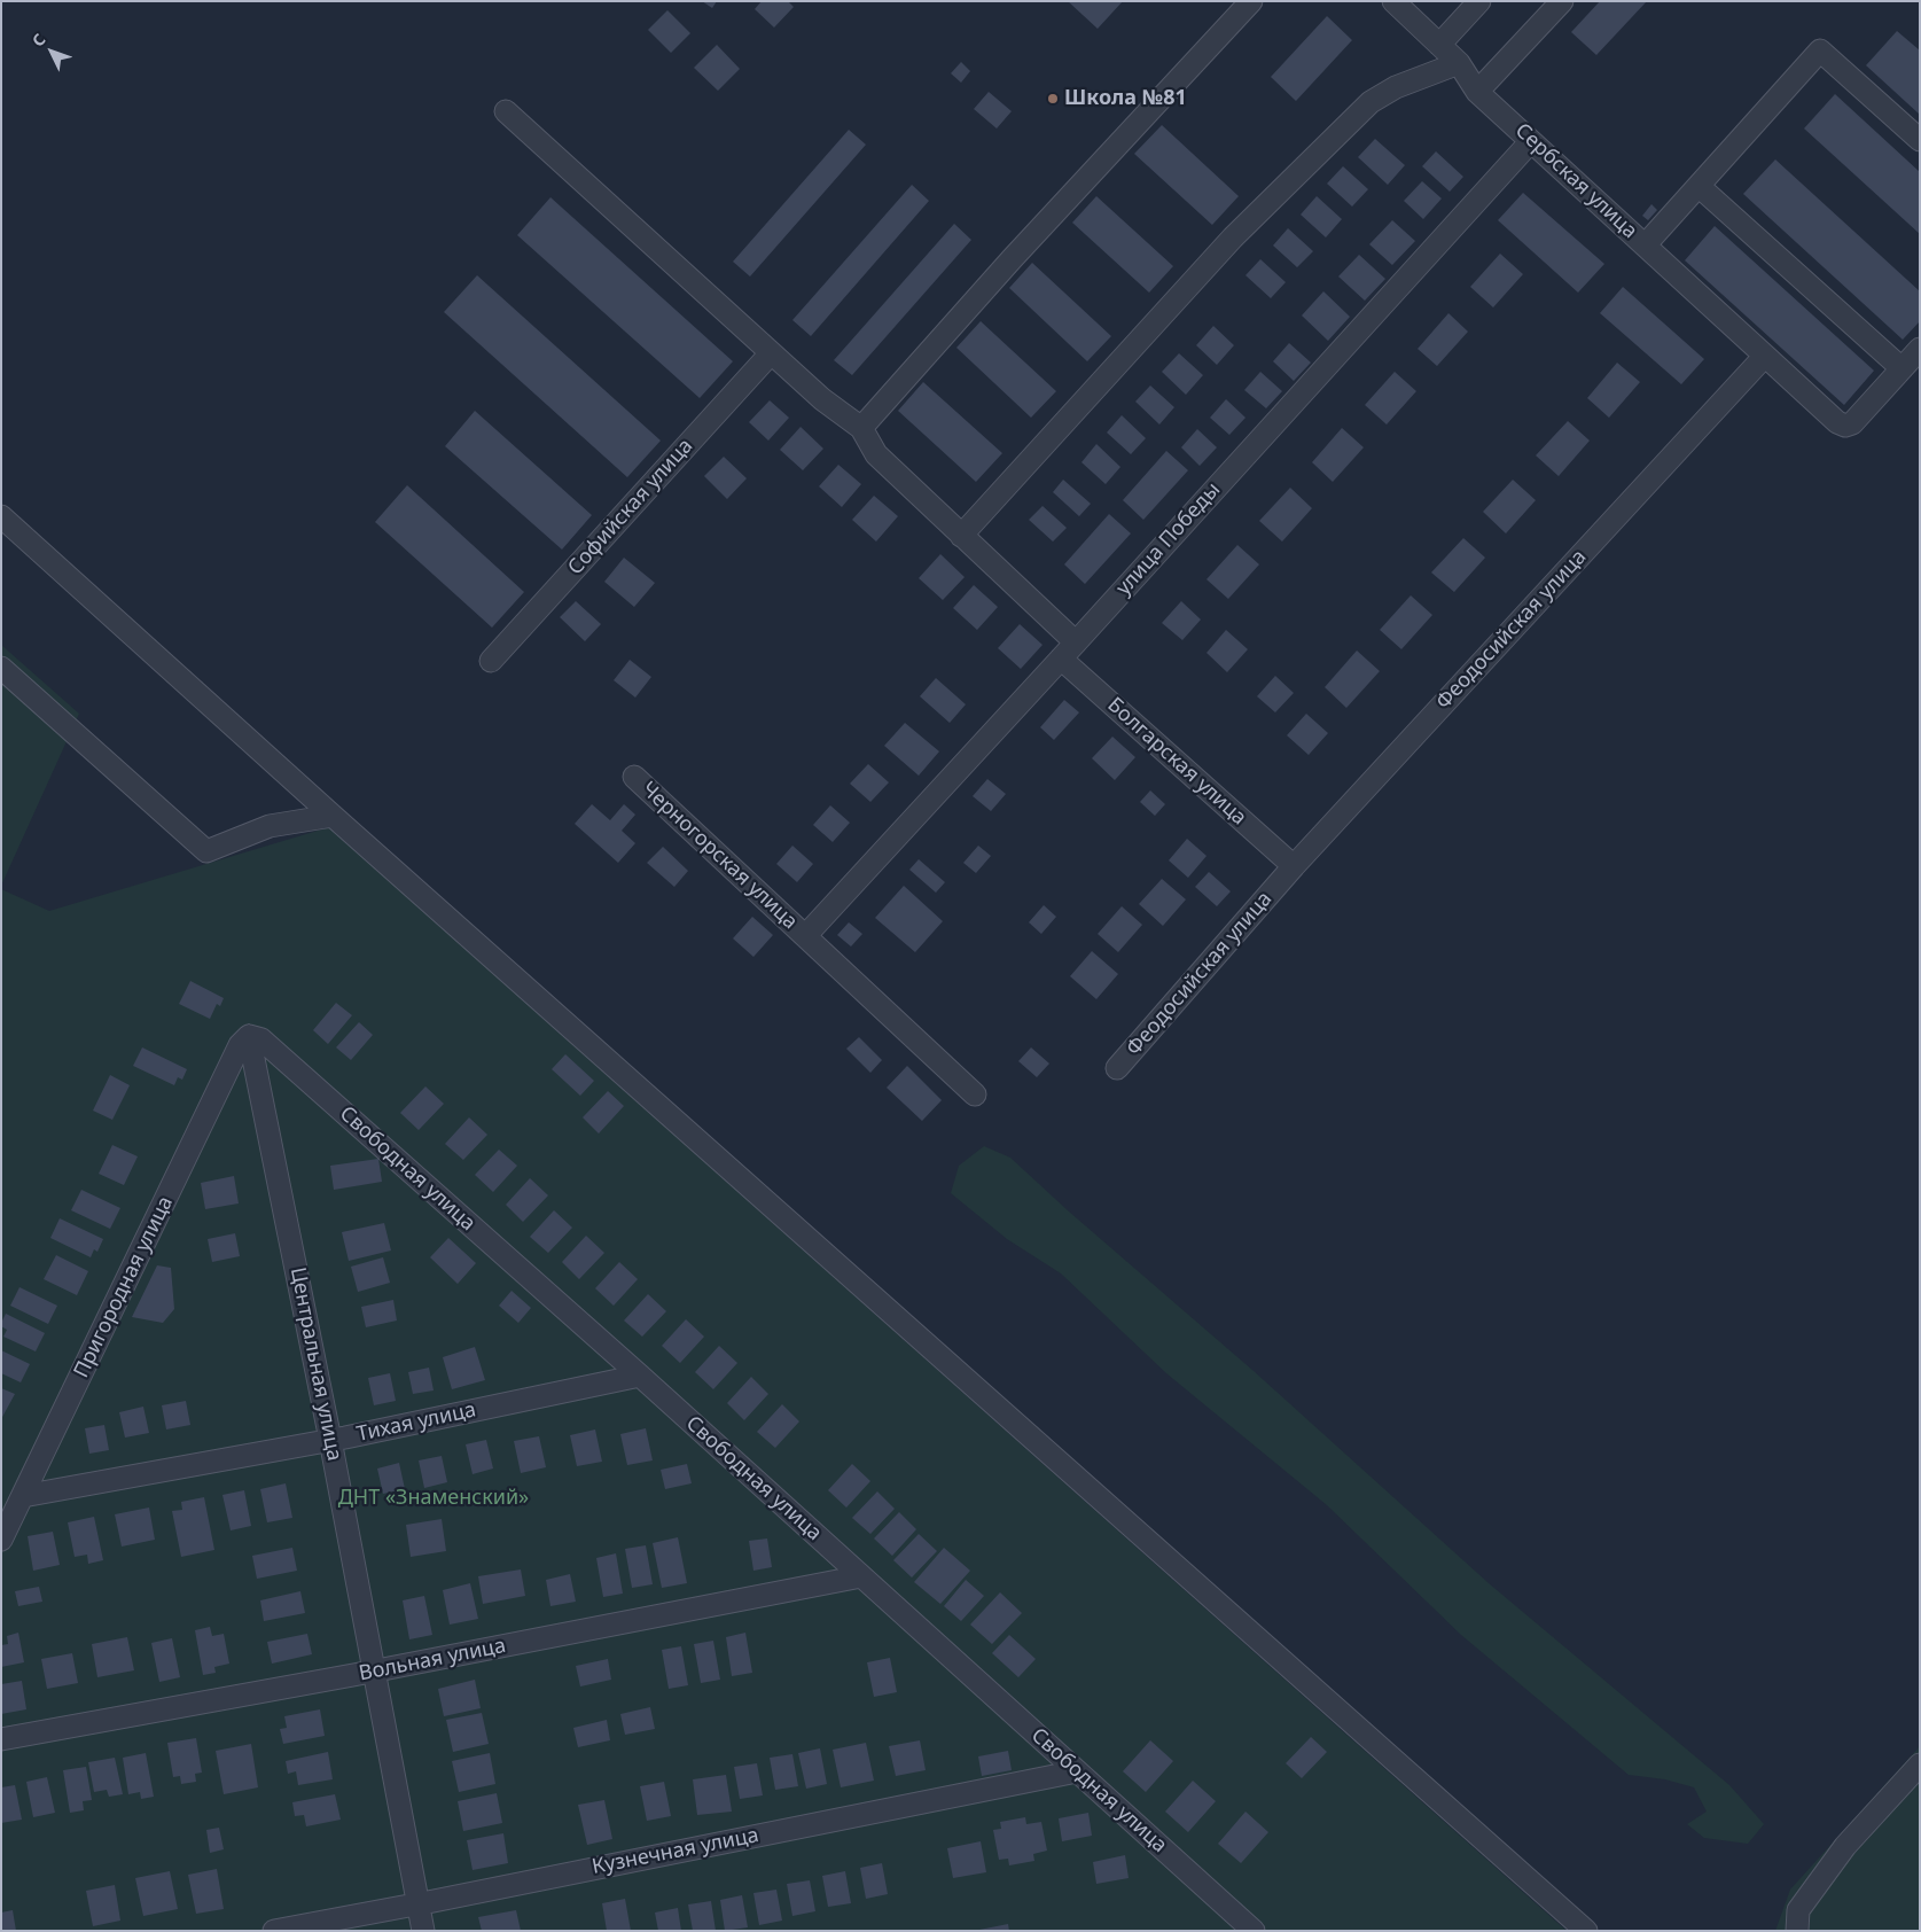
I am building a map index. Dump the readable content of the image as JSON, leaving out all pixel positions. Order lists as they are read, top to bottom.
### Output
{
  "streets": {
    "street": [
      "Сербская улица",
      "Софийская улица",
      "улица Победы",
      "Феодосийская улица",
      "Болгарская улица",
      "Черногорская улица",
      "Свободная улица",
      "Пригородная улица",
      "Центральная улица",
      "Тихая улица",
      "Вольная улица",
      "Кузнечная улица"
    ]
  },
  "crossings": [
    ["Сербская улица", "улица Победы"],
    ["Сербская улица", "Феодосийская улица"],
    ["улица Победы", "Болгарская улица"],
    ["улица Победы", "Черногорская улица"],
    ["Феодосийская улица", "Болгарская улица"],
    ["Свободная улица", "Пригородная улица"],
    ["Свободная улица", "Центральная улица"],
    ["Свободная улица", "Тихая улица"],
    ["Свободная улица", "Вольная улица"],
    ["Свободная улица", "Кузнечная улица"],
    ["Пригородная улица", "Центральная улица"],
    ["Пригородная улица", "Тихая улица"],
    ["Центральная улица", "Тихая улица"],
    ["Центральная улица", "Вольная улица"],
    ["Центральная улица", "Кузнечная улица"]
  ],
  "parks": ["ДНТ «Знаменский»"],
  "places": ["Школа №81"],
  "north": "top left"
}
